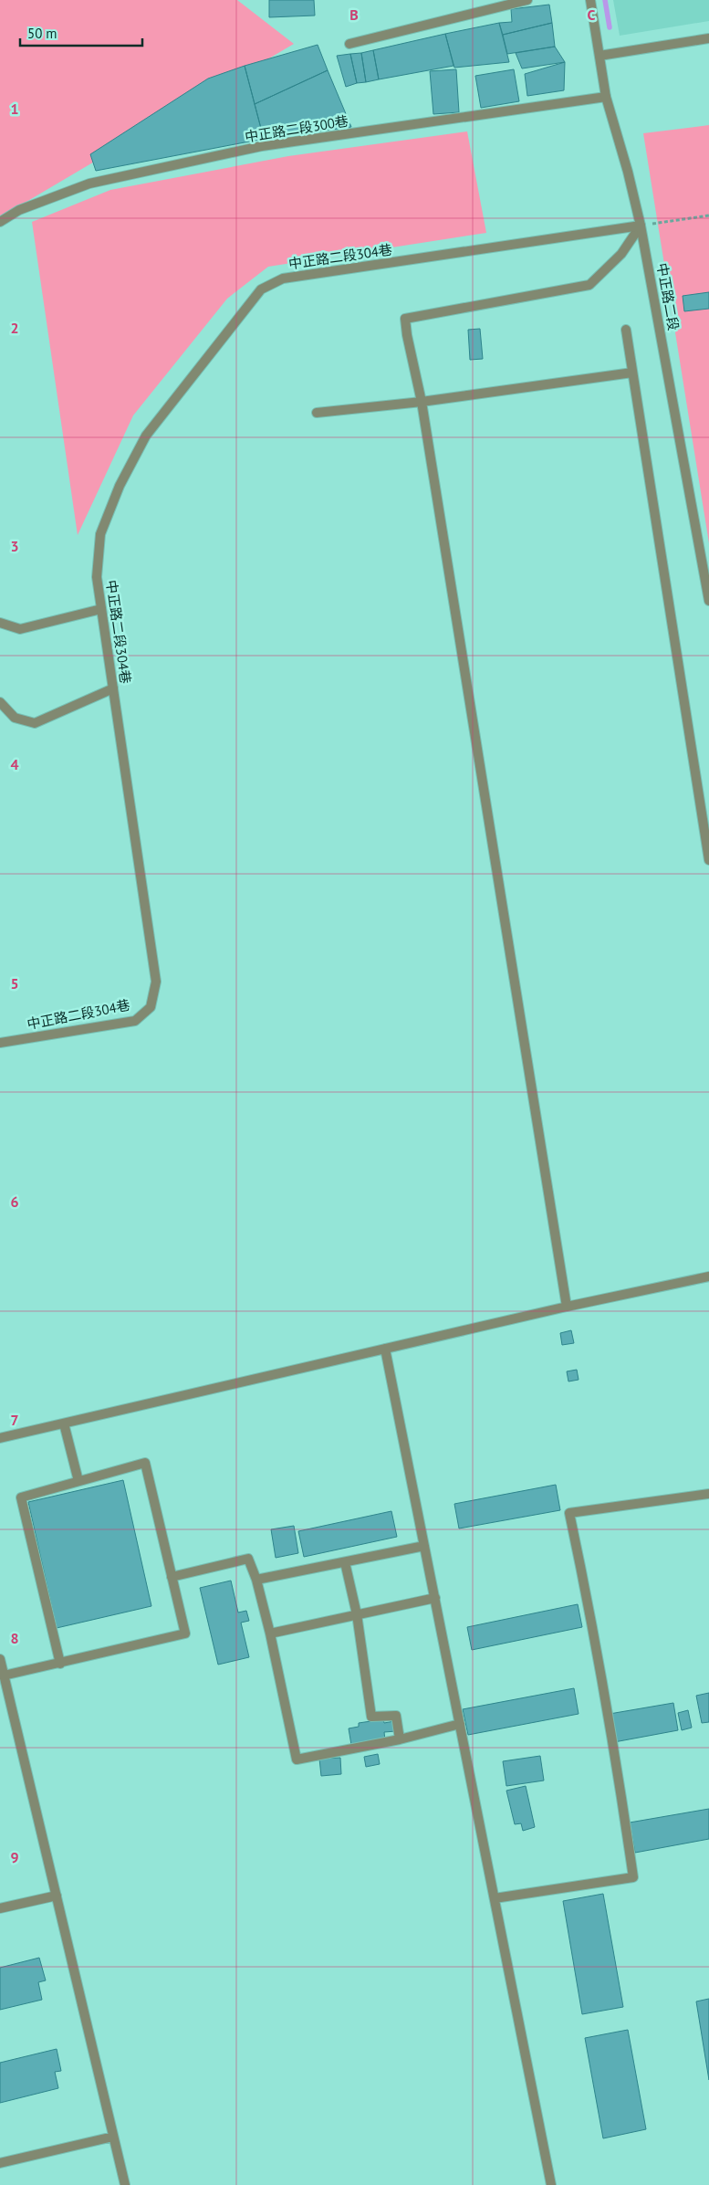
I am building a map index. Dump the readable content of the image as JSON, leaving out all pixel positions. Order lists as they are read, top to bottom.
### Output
{
  "streets": {
    "street": ["中正路二段300巷", "中正路二段304巷", "中正路二段"]
  },
  "crossings": [
    ["中正路二段300巷", "中正路二段"],
    ["中正路二段304巷", "中正路二段"]
  ],
  "scale_bar": "50 m",
  "grid": {
    "columns": ["B", "C"],
    "rows": [
      "1",
      "2",
      "3",
      "4",
      "5",
      "6",
      "7",
      "8",
      "9"
    ]
  }
}
